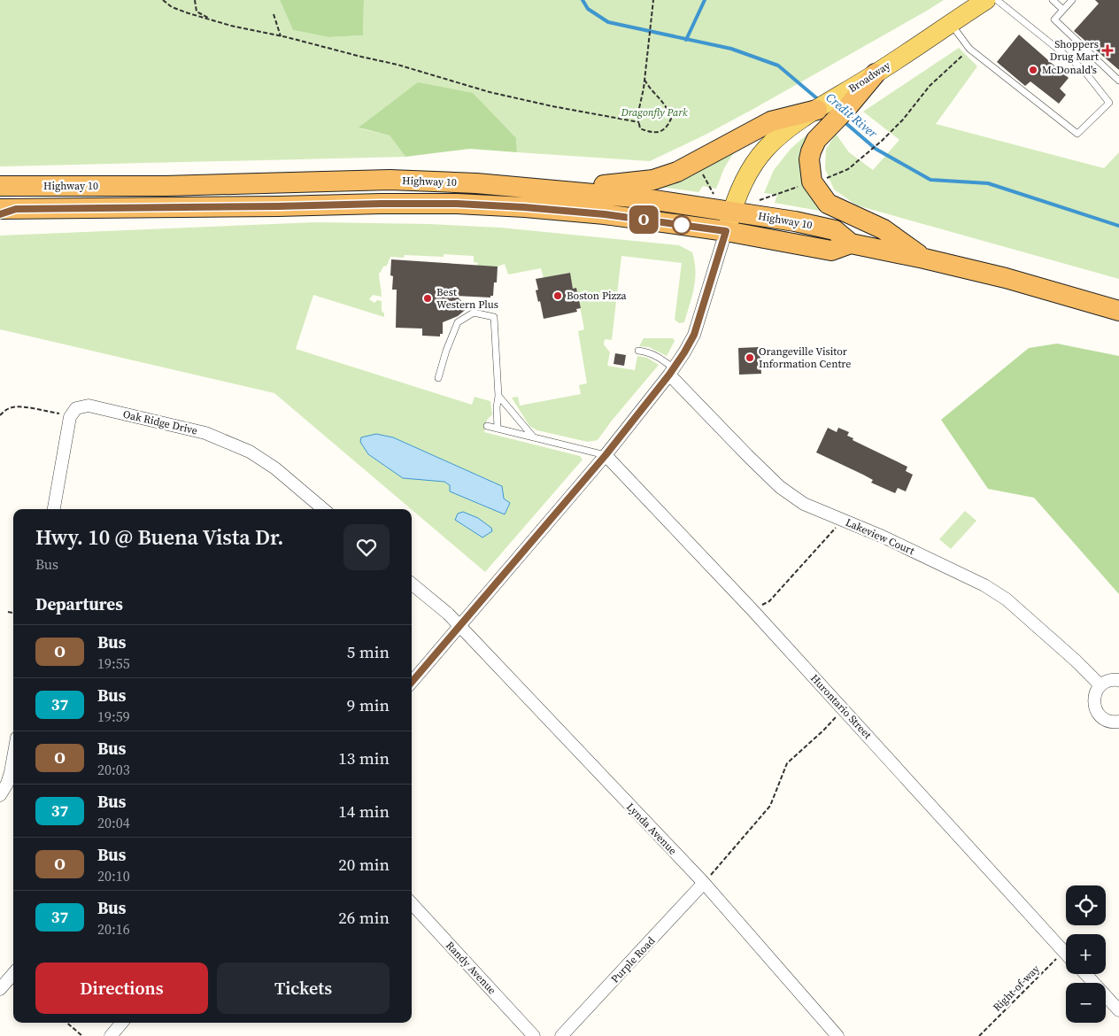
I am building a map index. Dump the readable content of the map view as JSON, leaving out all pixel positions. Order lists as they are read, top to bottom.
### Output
{
  "streets": {
    "highway": ["Highway 10"],
    "main road": ["Broadway"],
    "street": [
      "Oak Ridge Drive",
      "Lakeview Court",
      "Hurontario Street",
      "Lynda Avenue",
      "Purple Road",
      "Randy Avenue"
    ],
    "path": ["Right-of-way"]
  },
  "crossings": [
    ["Hurontario Street", "Right-of-way"],
    ["Lynda Avenue", "Purple Road"]
  ],
  "water": ["Credit River"],
  "parks": ["Dragonfly Park"],
  "places": {
    "health": ["Shoppers Drug Mart"],
    "other": [
      "McDonald's",
      "Boston Pizza",
      "Best Western Plus",
      "Orangeville Visitor Information Centre"
    ]
  },
  "lines": ["bus line O"],
  "page": {
    "on_map": "O",
    "heading": [
      ["Hwy. 10 @ Buena Vista Dr.", "Bus"],
      "Departures"
    ],
    "list": [
      {
        "mark": "O",
        "name": "Bus",
        "note": "19:55",
        "value": "5 min"
      },
      {
        "mark": "37",
        "name": "Bus",
        "note": "19:59",
        "value": "9 min"
      },
      {
        "mark": "O",
        "name": "Bus",
        "note": "20:03",
        "value": "13 min"
      },
      {
        "mark": "37",
        "name": "Bus",
        "note": "20:04",
        "value": "14 min"
      },
      {
        "mark": "O",
        "name": "Bus",
        "note": "20:10",
        "value": "20 min"
      },
      {
        "mark": "37",
        "name": "Bus",
        "note": "20:16",
        "value": "26 min"
      }
    ],
    "map_buttons": ["+", "−"],
    "buttons": ["Directions", "Tickets"]
  }
}
